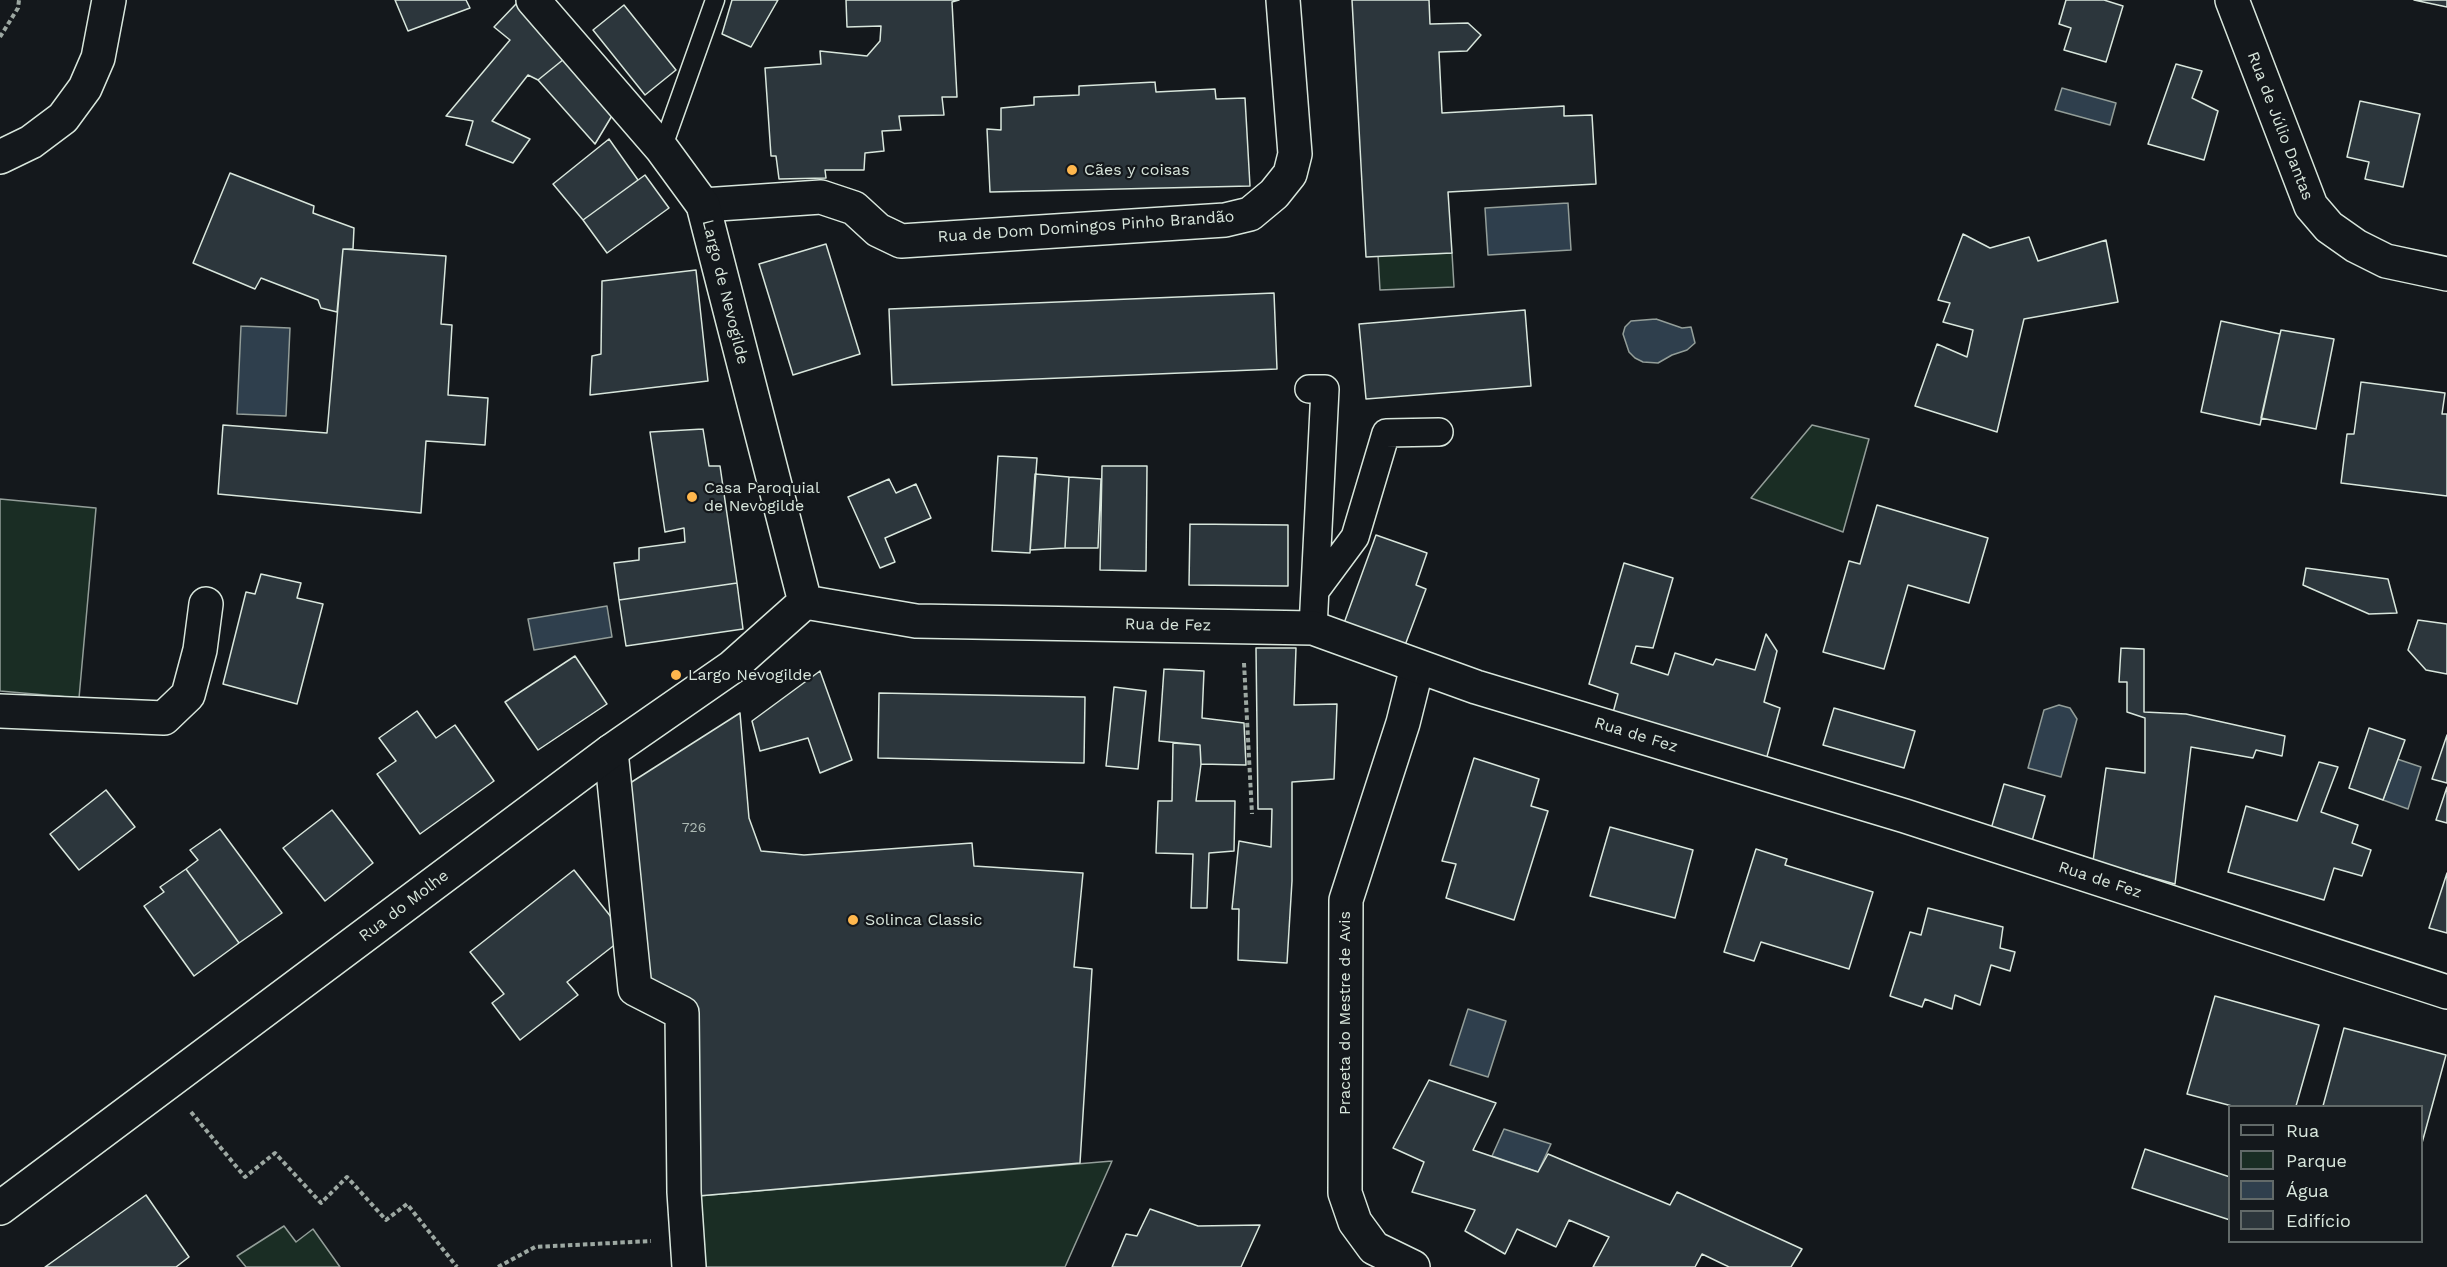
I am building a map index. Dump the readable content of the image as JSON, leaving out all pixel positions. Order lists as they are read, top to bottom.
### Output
{
  "streets": {
    "street": [
      "Rua de Júlio Dantas",
      "Rua de Dom Domingos Pinho Brandão",
      "Largo de Nevogilde",
      "Rua de Fez",
      "Rua do Molhe",
      "Praceta do Mestre de Avis"
    ]
  },
  "crossings": [
    ["Rua de Dom Domingos Pinho Brandão", "Largo de Nevogilde"],
    ["Largo de Nevogilde", "Rua de Fez"],
    ["Largo de Nevogilde", "Rua do Molhe"],
    ["Rua de Fez", "Rua do Molhe"],
    ["Rua de Fez", "Praceta do Mestre de Avis"]
  ],
  "places": [
    "Cães y coisas",
    "Casa Paroquial de Nevogilde",
    "Largo Nevogilde",
    "Solinca Classic"
  ],
  "house_numbers": ["726"],
  "legend": [
    "Rua",
    "Parque",
    "Água",
    "Edifício"
  ]
}
